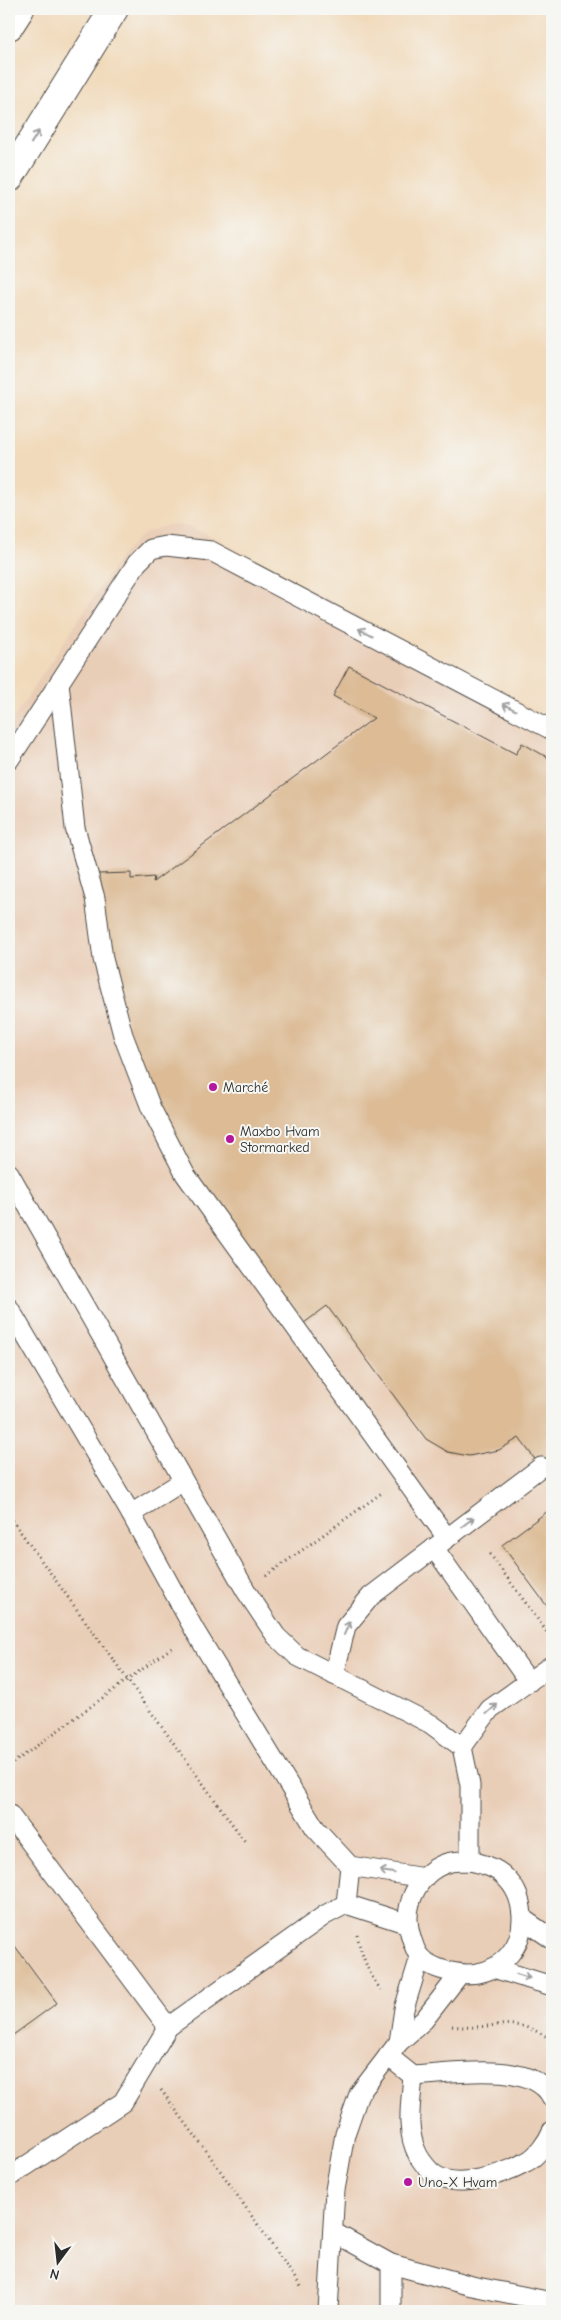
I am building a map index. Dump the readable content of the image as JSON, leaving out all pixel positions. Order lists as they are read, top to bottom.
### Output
{
  "places": ["Marché", "Maxbo Hvam Stormarked", "Uno-X Hvam"],
  "north": "bottom"
}
